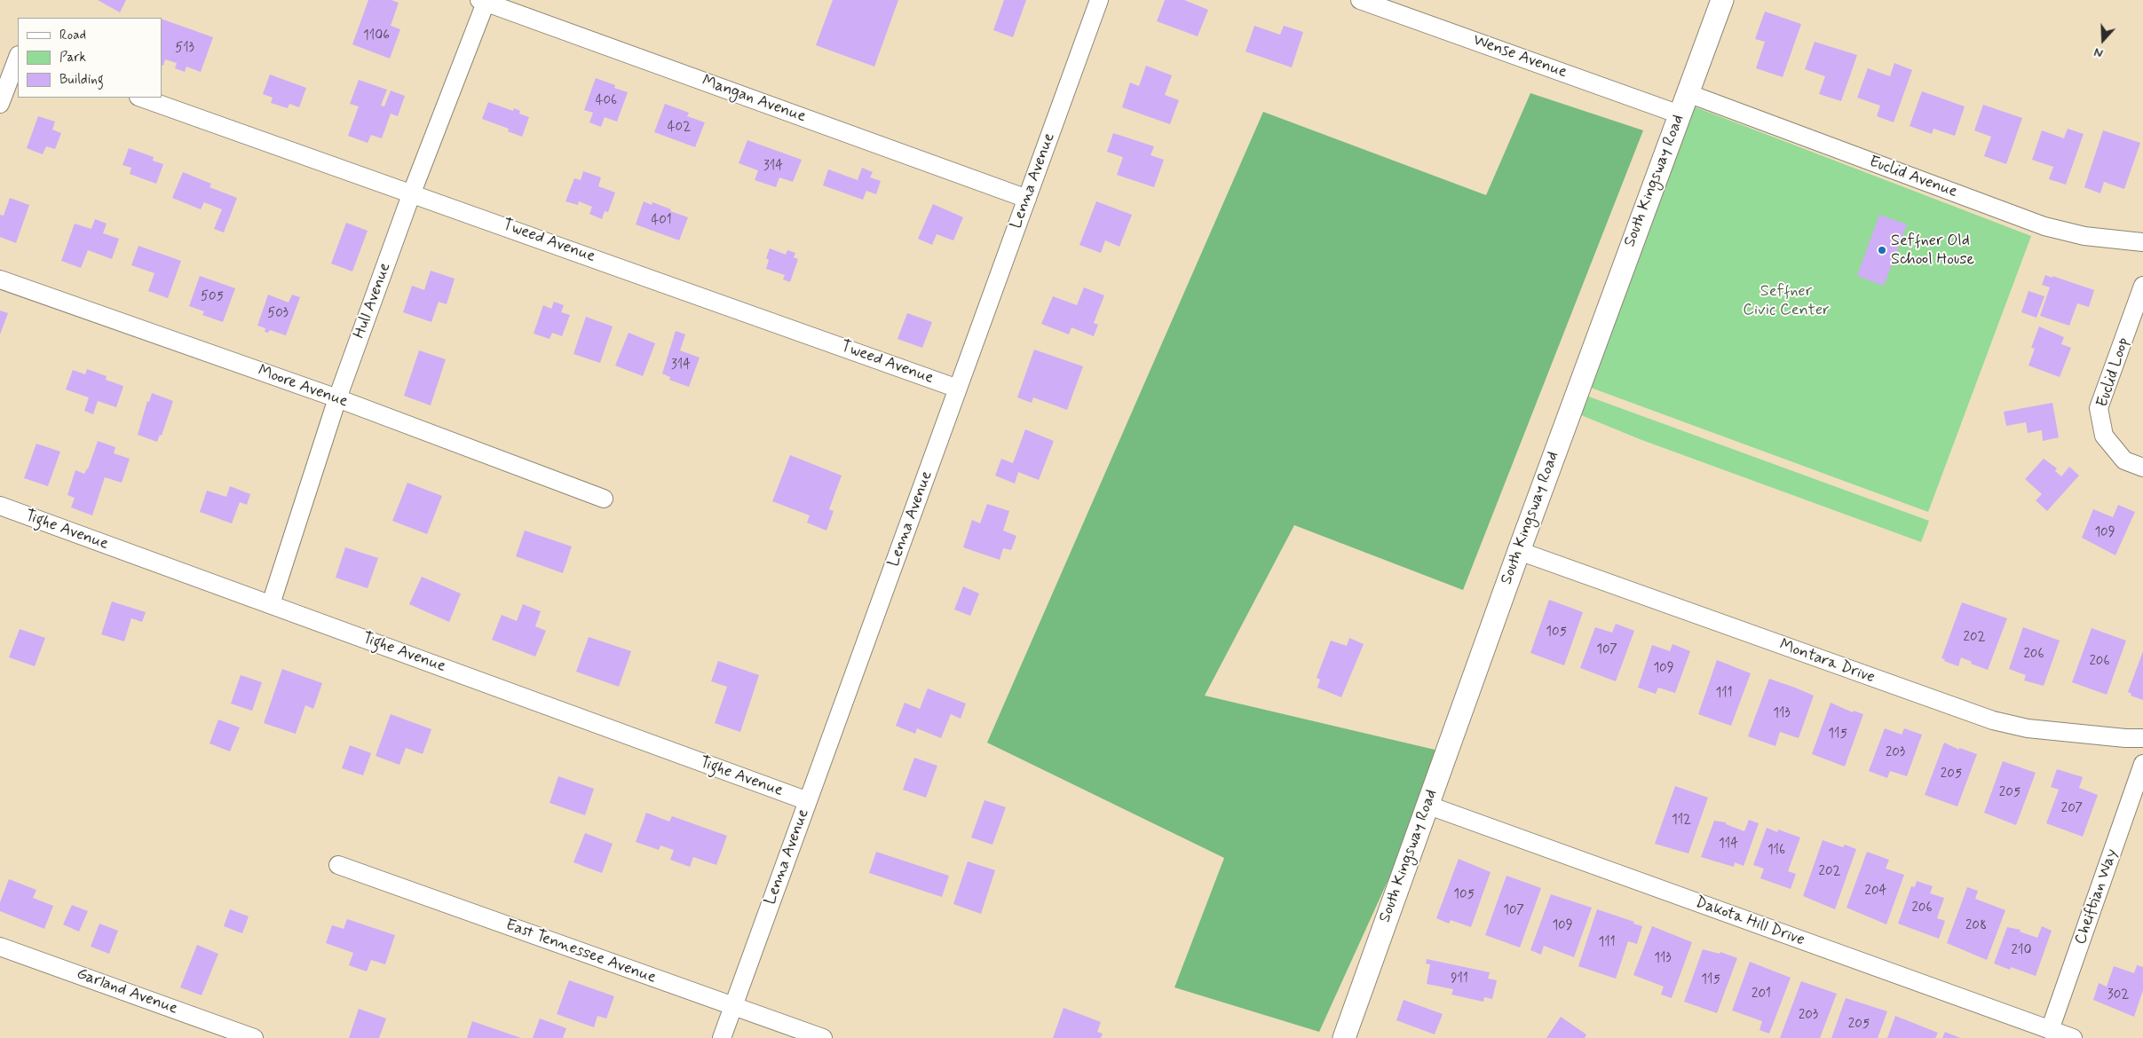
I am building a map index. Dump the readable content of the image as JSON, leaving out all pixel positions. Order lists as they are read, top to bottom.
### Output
{
  "streets": {
    "street": [
      "Wense Avenue",
      "Mangan Avenue",
      "Euclid Avenue",
      "Lenna Avenue",
      "South Kingsway Road",
      "Tweed Avenue",
      "Hull Avenue",
      "Euclid Loop",
      "Moore Avenue",
      "Tighe Avenue",
      "Montara Drive",
      "Cheiftian Way",
      "Dakota Hill Drive",
      "East Tennessee Avenue",
      "Garland Avenue"
    ]
  },
  "crossings": [
    ["Wense Avenue", "South Kingsway Road"],
    ["Mangan Avenue", "Lenna Avenue"],
    ["Mangan Avenue", "Hull Avenue"],
    ["Euclid Avenue", "South Kingsway Road"],
    ["Lenna Avenue", "Tweed Avenue"],
    ["Lenna Avenue", "Tighe Avenue"],
    ["Lenna Avenue", "East Tennessee Avenue"],
    ["South Kingsway Road", "Montara Drive"],
    ["South Kingsway Road", "Dakota Hill Drive"],
    ["Tweed Avenue", "Hull Avenue"],
    ["Hull Avenue", "Moore Avenue"],
    ["Hull Avenue", "Tighe Avenue"],
    ["Cheiftian Way", "Dakota Hill Drive"]
  ],
  "parks": ["Seffner Civic Center"],
  "places": ["Seffner Old School House"],
  "house_numbers": [
    "1106",
    "513",
    "406",
    "402",
    "314",
    "401",
    "505",
    "503",
    "314",
    "109",
    "105",
    "202",
    "107",
    "206",
    "206",
    "109",
    "111",
    "113",
    "115",
    "203",
    "205",
    "205",
    "207",
    "112",
    "114",
    "116",
    "202",
    "204",
    "105",
    "206",
    "107",
    "109",
    "208",
    "111",
    "210",
    "113",
    "911",
    "115",
    "201",
    "302",
    "203",
    "205"
  ],
  "legend": ["Road", "Park", "Building"],
  "north": "bottom"
}
